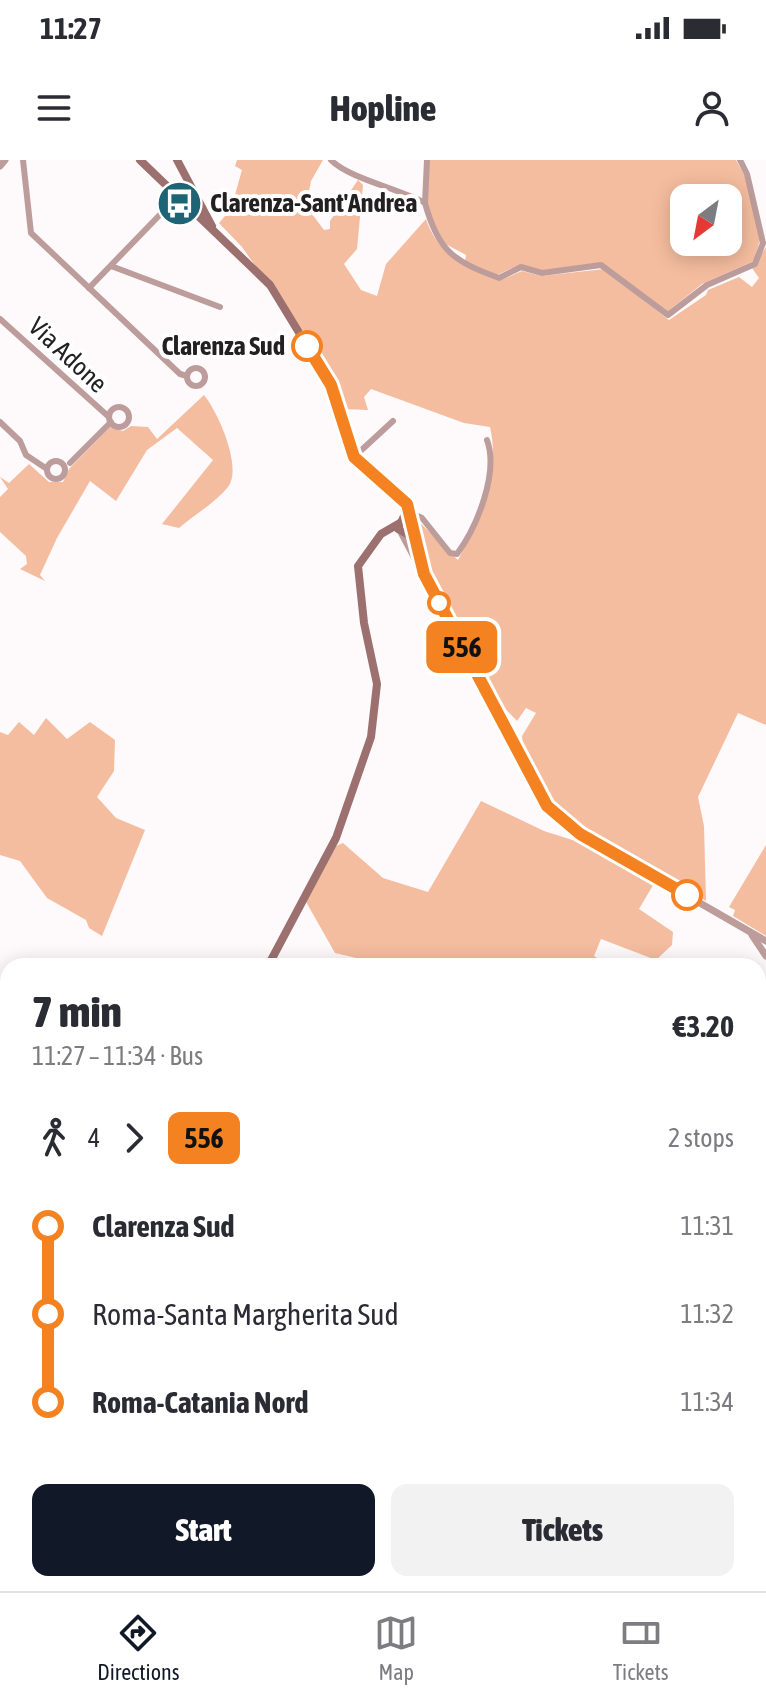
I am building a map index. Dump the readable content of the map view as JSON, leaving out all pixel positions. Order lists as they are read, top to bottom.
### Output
{
  "streets": {
    "street": ["Via Adone"]
  },
  "places": {
    "bus stop": ["Clarenza-Sant'Andrea"],
    "other": ["Clarenza Sud"]
  },
  "lines": ["bus line 556"],
  "north": "bottom left",
  "page": {
    "status": "11:27",
    "header": "Hopline",
    "on_map": "556",
    "heading": ["7 min", "11:27 – 11:34 · Bus", "€3.20"],
    "legs": ["4", "556", "2 stops"],
    "list": [
      {
        "name": "Clarenza Sud",
        "value": "11:31"
      },
      {
        "name": "Roma-Santa Margherita Sud",
        "value": "11:32"
      },
      {
        "name": "Roma-Catania Nord",
        "value": "11:34"
      }
    ],
    "buttons": ["Start", "Tickets"],
    "tabs": ["Directions", "Map", "Tickets"]
  }
}
